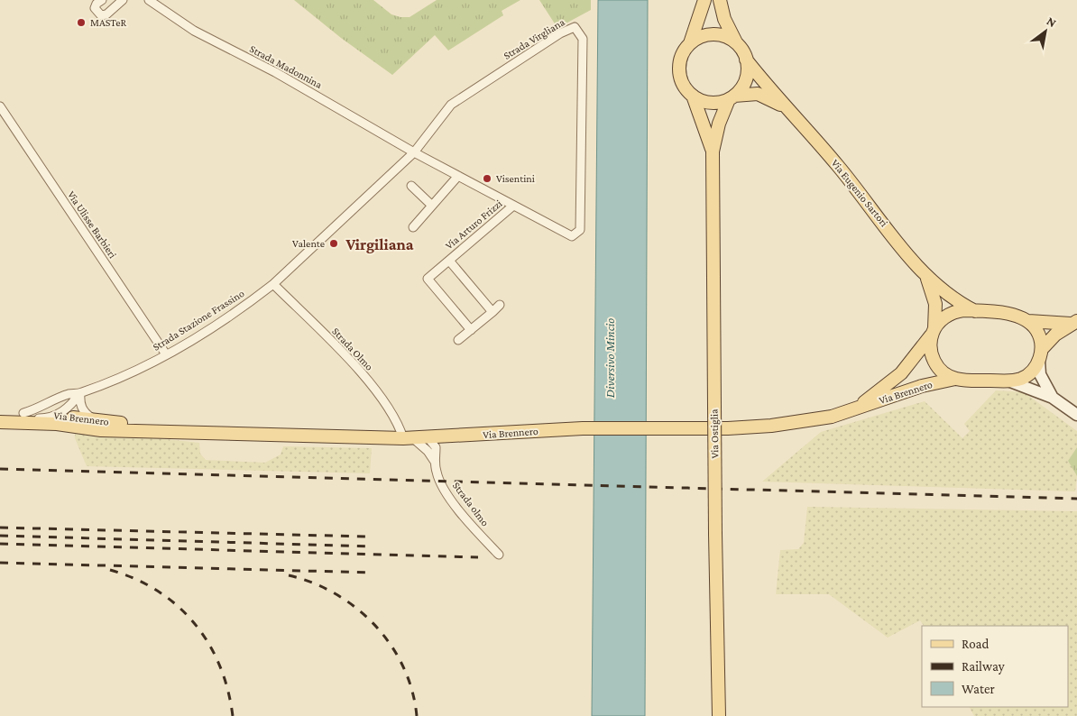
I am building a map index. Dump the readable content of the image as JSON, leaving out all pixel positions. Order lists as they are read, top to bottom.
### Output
{
  "streets": {
    "main road": ["Via Eugenio Sartori", "Via Brennero", "Via Ostiglia"],
    "street": [
      "Strada Virgliana",
      "Strada Madonnina",
      "Via Ulisse Barbieri",
      "Via Arturo Frizzi",
      "Strada Stazione Frassino",
      "Strada Olmo",
      "Strada olmo"
    ]
  },
  "crossings": [
    ["Strada Virgliana", "Strada Madonnina"],
    ["Strada Virgliana", "Strada Stazione Frassino"],
    ["Strada Madonnina", "Via Arturo Frizzi"],
    ["Strada Madonnina", "Strada Stazione Frassino"],
    ["Via Eugenio Sartori", "Via Brennero"],
    ["Via Eugenio Sartori", "Via Ostiglia"],
    ["Via Ulisse Barbieri", "Strada Stazione Frassino"],
    ["Strada Stazione Frassino", "Strada Olmo"],
    ["Strada Stazione Frassino", "Via Brennero"],
    ["Strada Olmo", "Via Brennero"],
    ["Strada Olmo", "Strada olmo"],
    ["Via Brennero", "Strada olmo"]
  ],
  "districts": ["Virgiliana"],
  "water": ["Diversivo Mincio"],
  "places": ["MASTeR", "Visentini", "Valente"],
  "legend": ["Road", "Railway", "Water"],
  "north": "top right"
}
